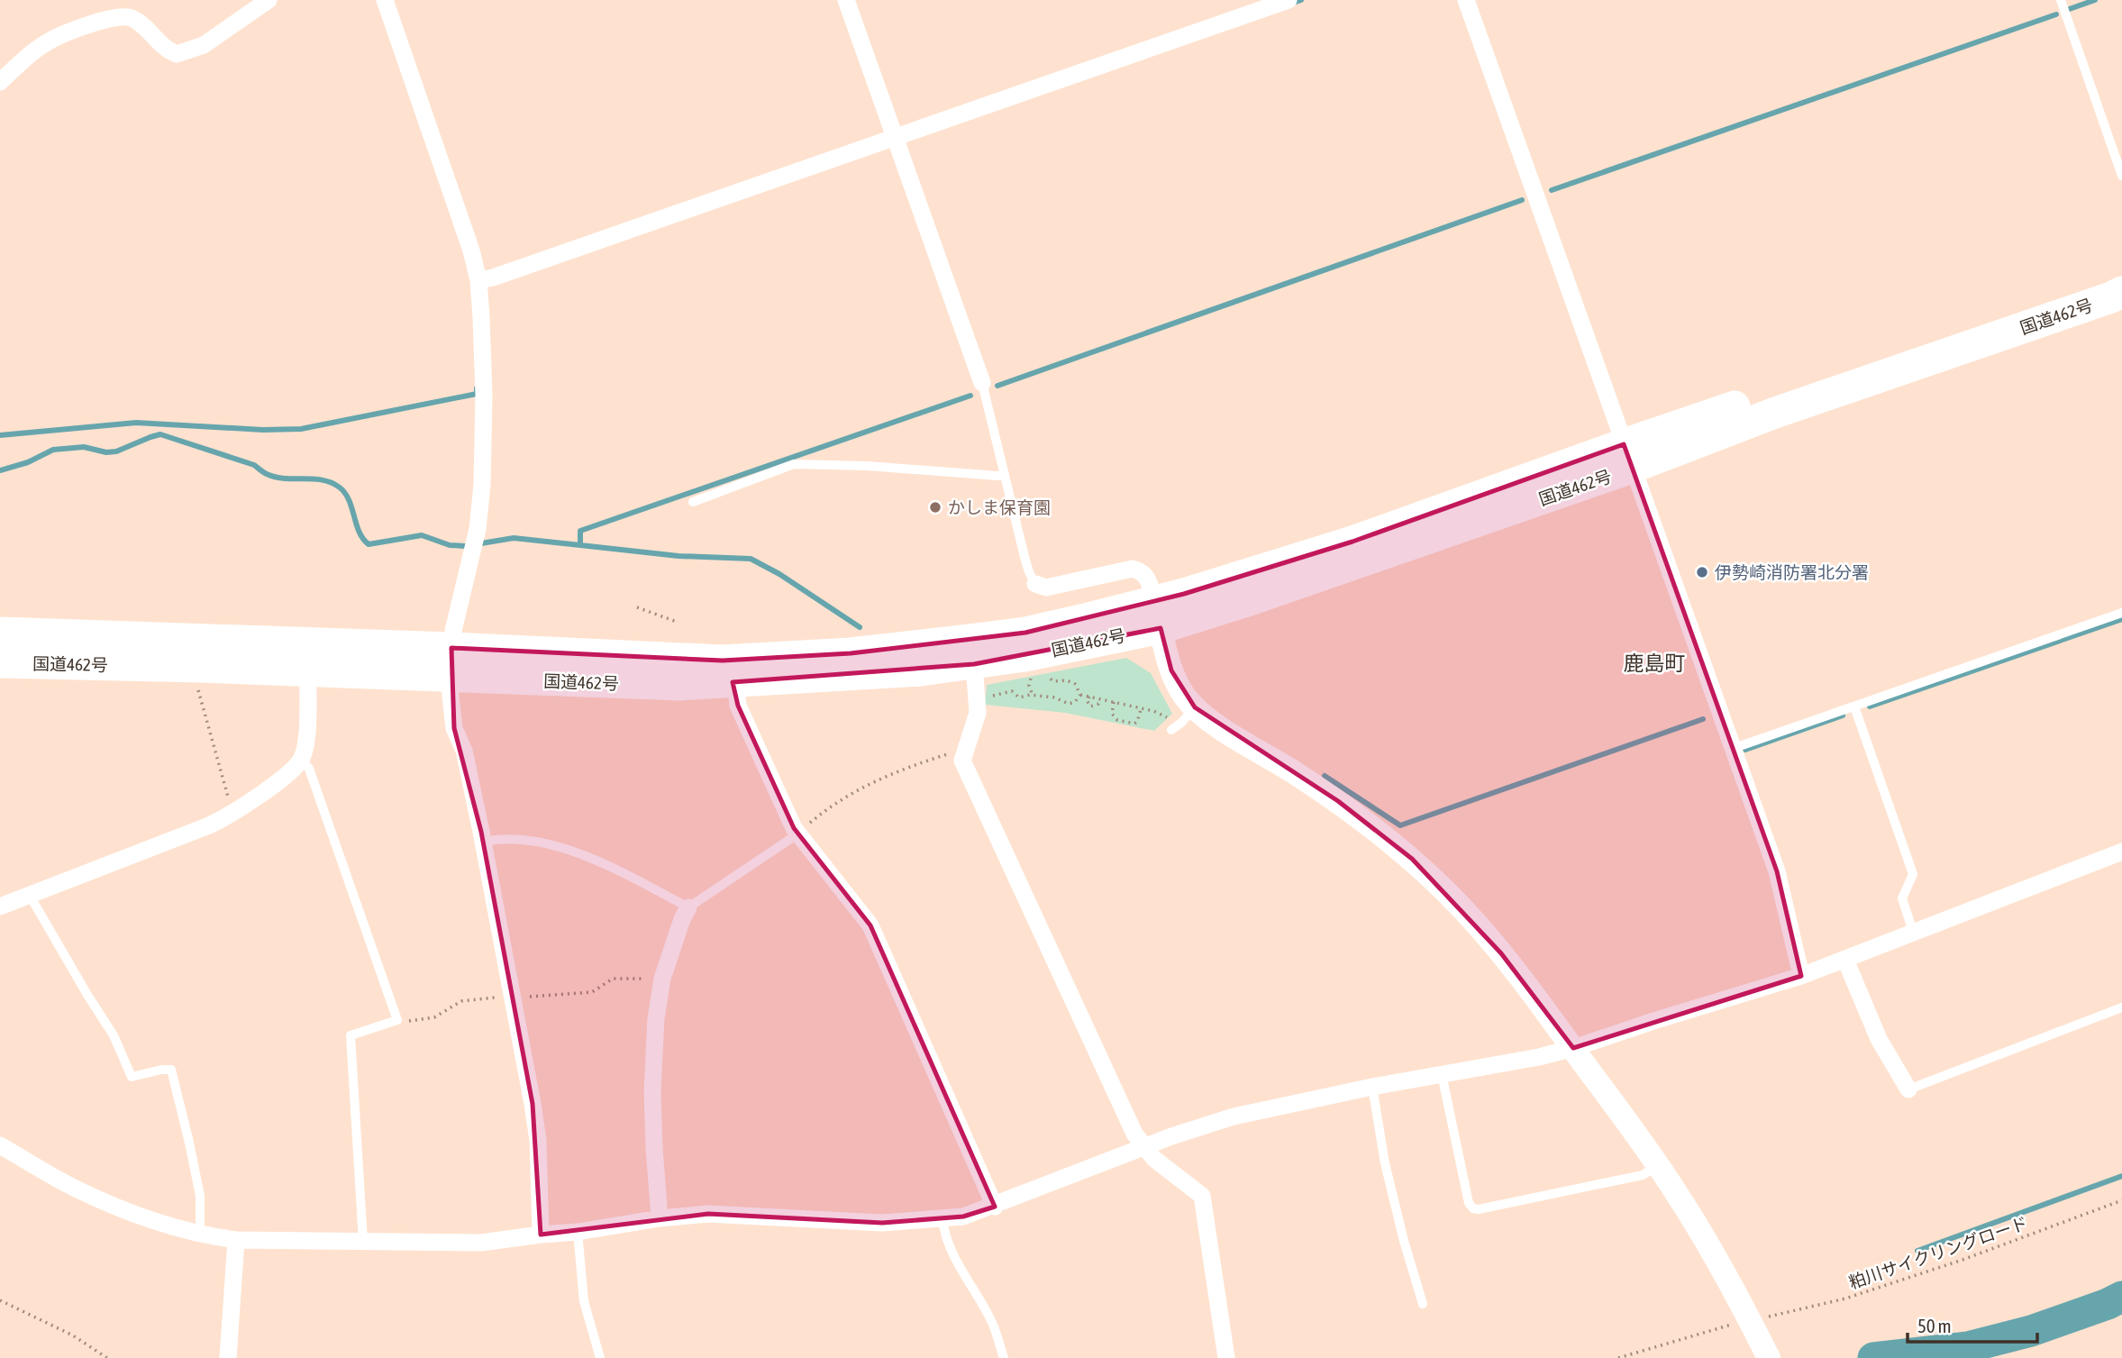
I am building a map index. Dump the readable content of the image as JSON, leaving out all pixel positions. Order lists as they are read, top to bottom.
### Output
{
  "streets": {
    "highway": ["国道462号"],
    "path": ["粕川サイクリングロード"]
  },
  "districts": ["鹿島町"],
  "places": ["かしま保育園", "伊勢崎消防署北分署"],
  "scale_bar": "50 m"
}
